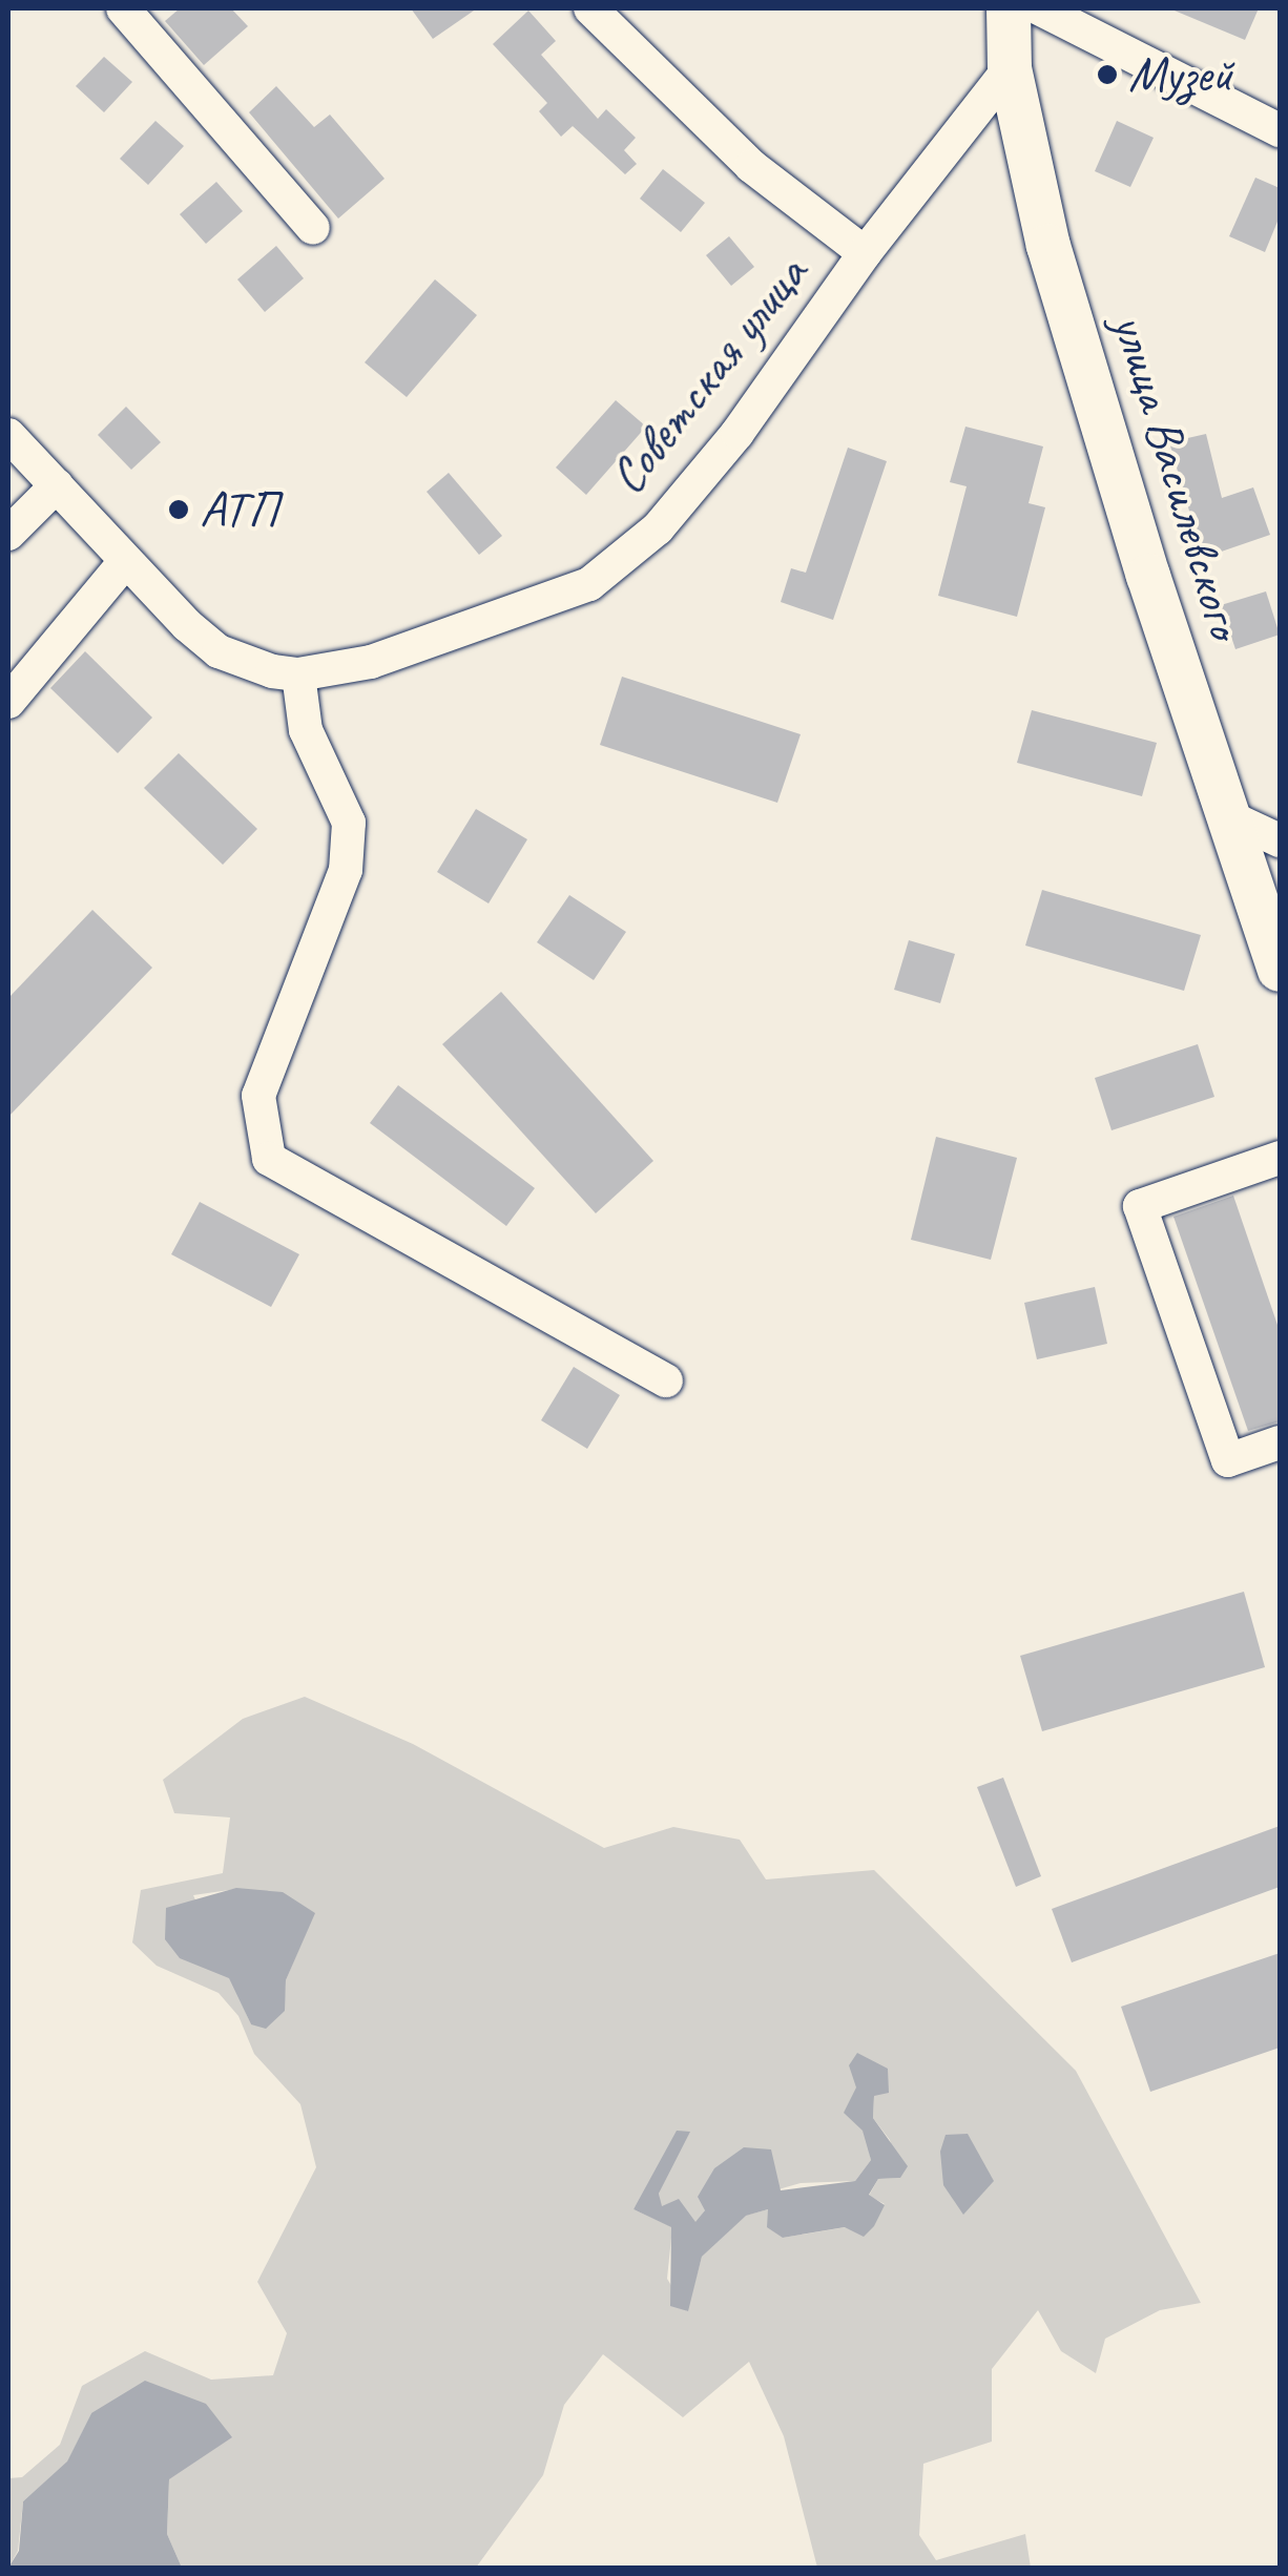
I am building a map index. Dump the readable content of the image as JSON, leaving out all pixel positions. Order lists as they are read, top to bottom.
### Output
{
  "streets": {
    "main road": ["улица Василевского"],
    "street": ["Советская улица"]
  },
  "crossings": [
    ["Советская улица", "улица Василевского"]
  ],
  "places": ["Музей", "АТП"]
}
